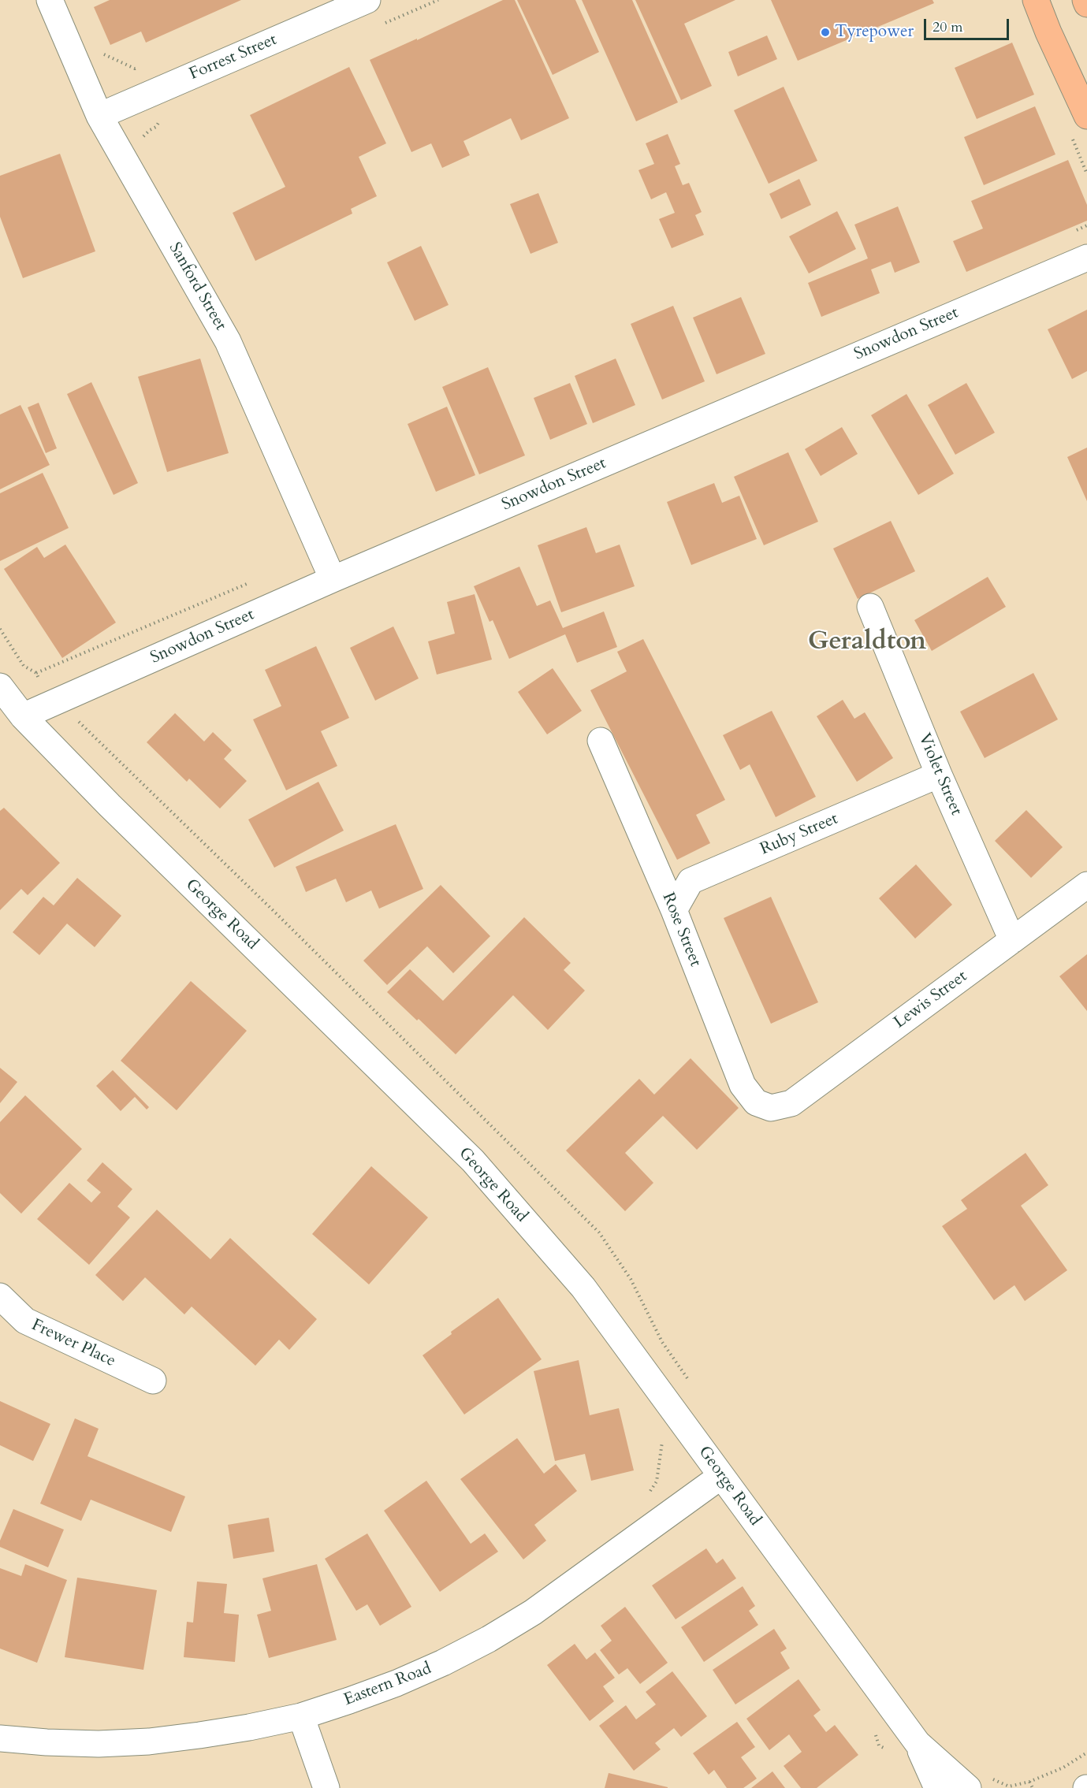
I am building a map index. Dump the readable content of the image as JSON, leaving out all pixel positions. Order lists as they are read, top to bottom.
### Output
{
  "streets": {
    "street": [
      "Forrest Street",
      "Sanford Street",
      "Snowdon Street",
      "Violet Street",
      "Ruby Street",
      "George Road",
      "Rose Street",
      "Lewis Street",
      "Frewer Place",
      "Eastern Road"
    ]
  },
  "crossings": [
    ["Forrest Street", "Sanford Street"],
    ["Sanford Street", "Snowdon Street"],
    ["Snowdon Street", "George Road"],
    ["Violet Street", "Ruby Street"],
    ["Violet Street", "Lewis Street"],
    ["Ruby Street", "Rose Street"],
    ["George Road", "Eastern Road"],
    ["Rose Street", "Lewis Street"]
  ],
  "districts": ["Geraldton"],
  "places": ["Tyrepower"],
  "scale_bar": "20 m"
}
